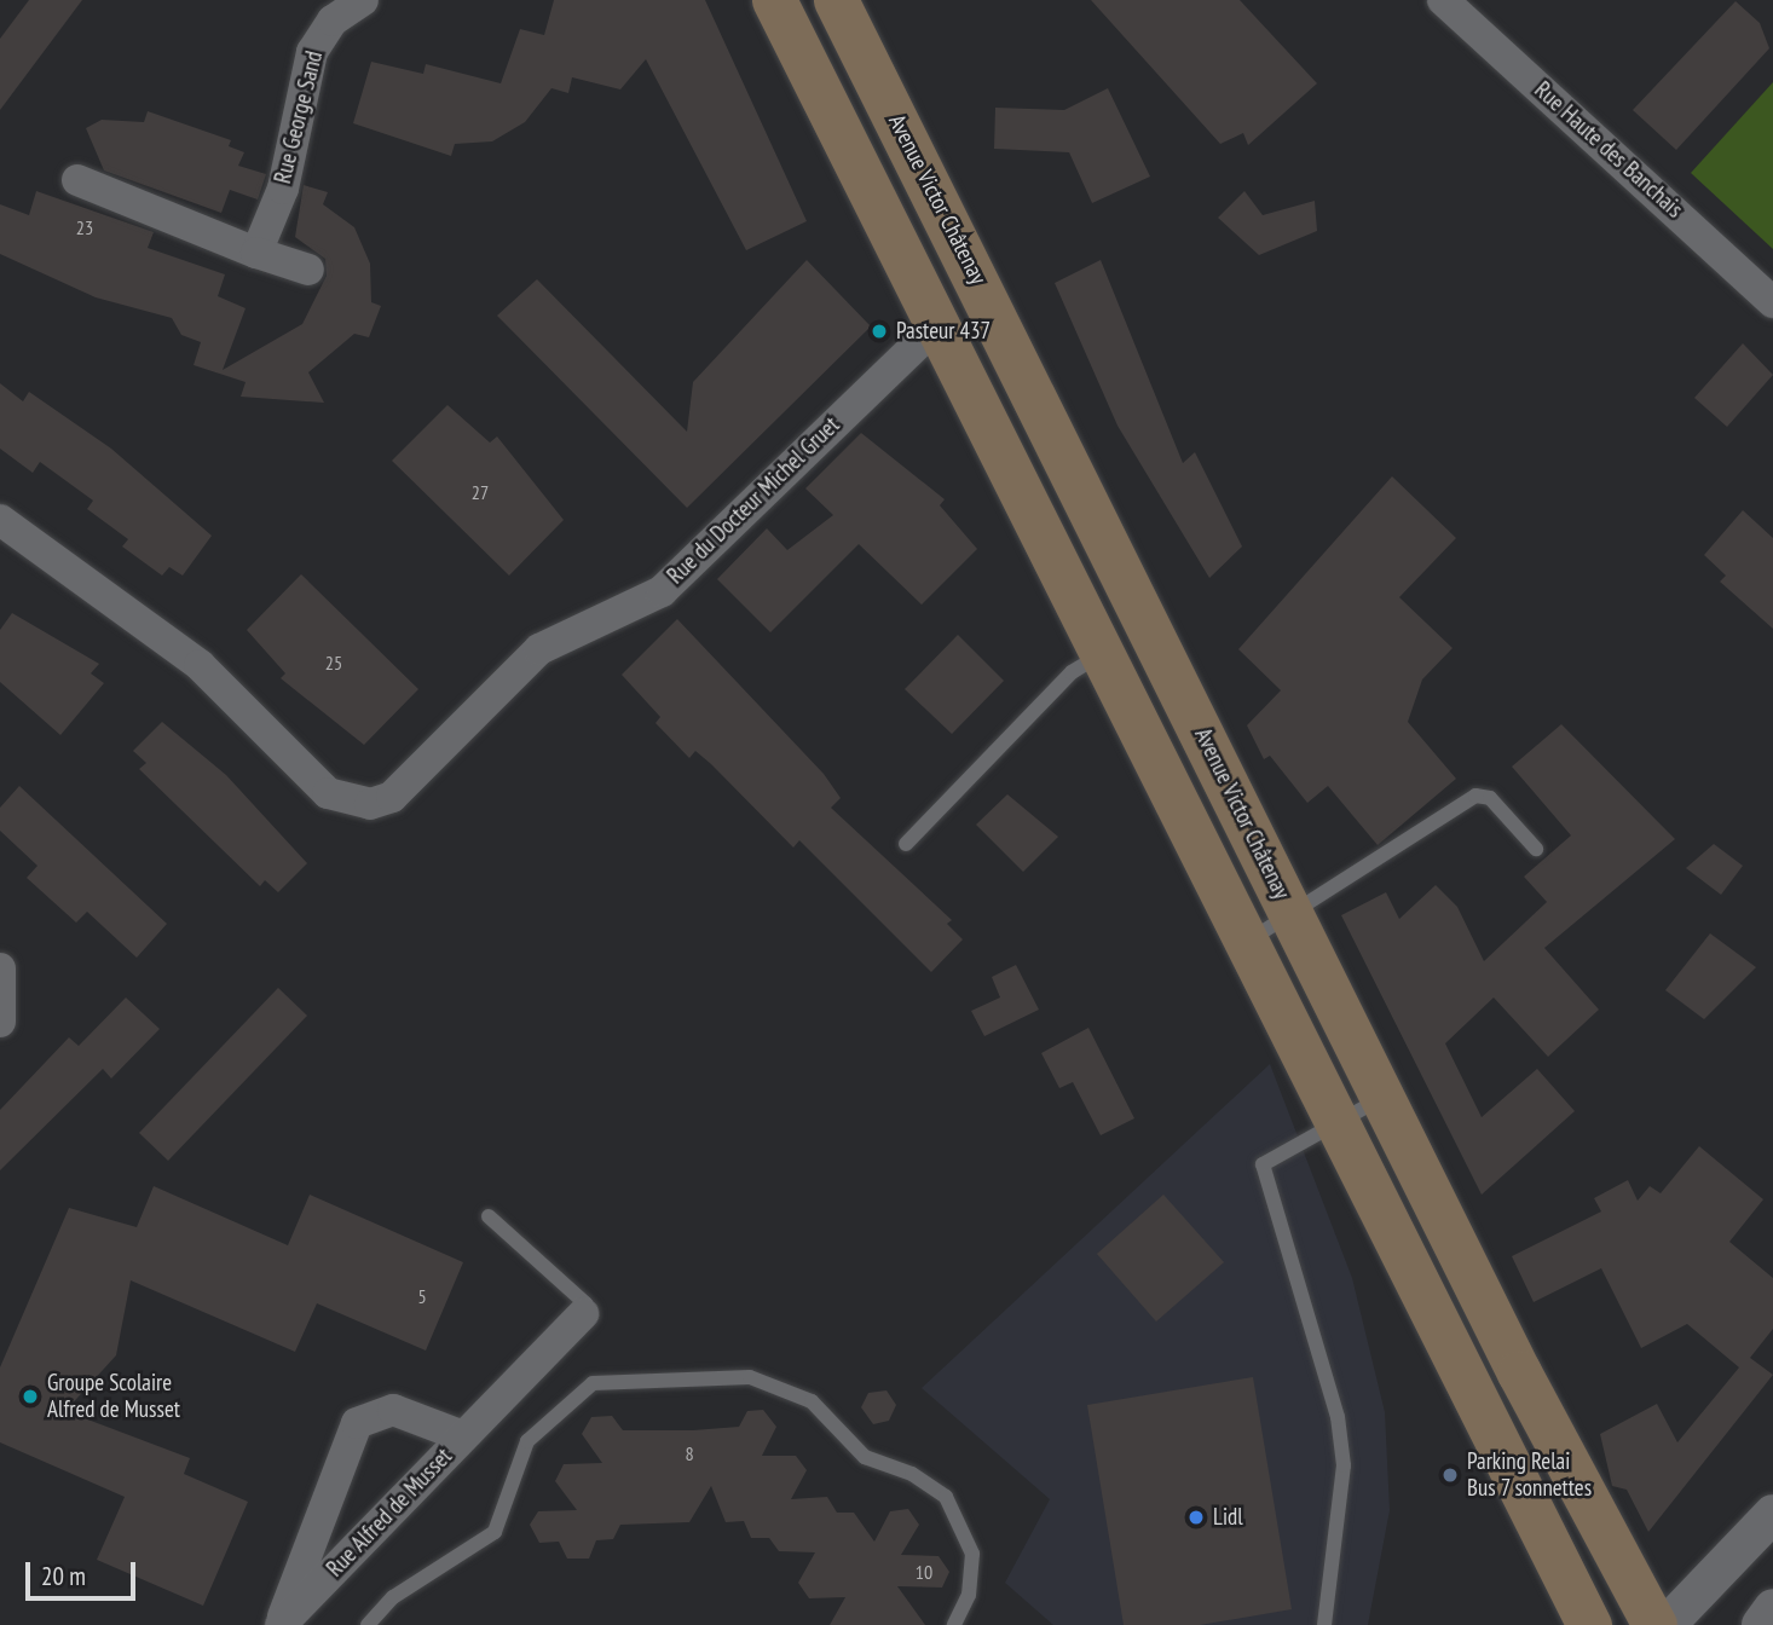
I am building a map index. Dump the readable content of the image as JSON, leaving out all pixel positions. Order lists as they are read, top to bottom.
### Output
{
  "streets": {
    "main road": ["Avenue Victor Châtenay"],
    "street": [
      "Rue George Sand",
      "Rue Haute des Banchais",
      "Rue du Docteur Michel Gruet",
      "Rue Alfred de Musset"
    ]
  },
  "crossings": [
    ["Avenue Victor Châtenay", "Rue du Docteur Michel Gruet"]
  ],
  "places": [
    "Pasteur 437",
    "Groupe Scolaire Alfred de Musset",
    "Parking Relai Bus 7 sonnettes",
    "Lidl"
  ],
  "house_numbers": [
    "23",
    "27",
    "25",
    "5",
    "8",
    "10"
  ],
  "scale_bar": "20 m"
}
